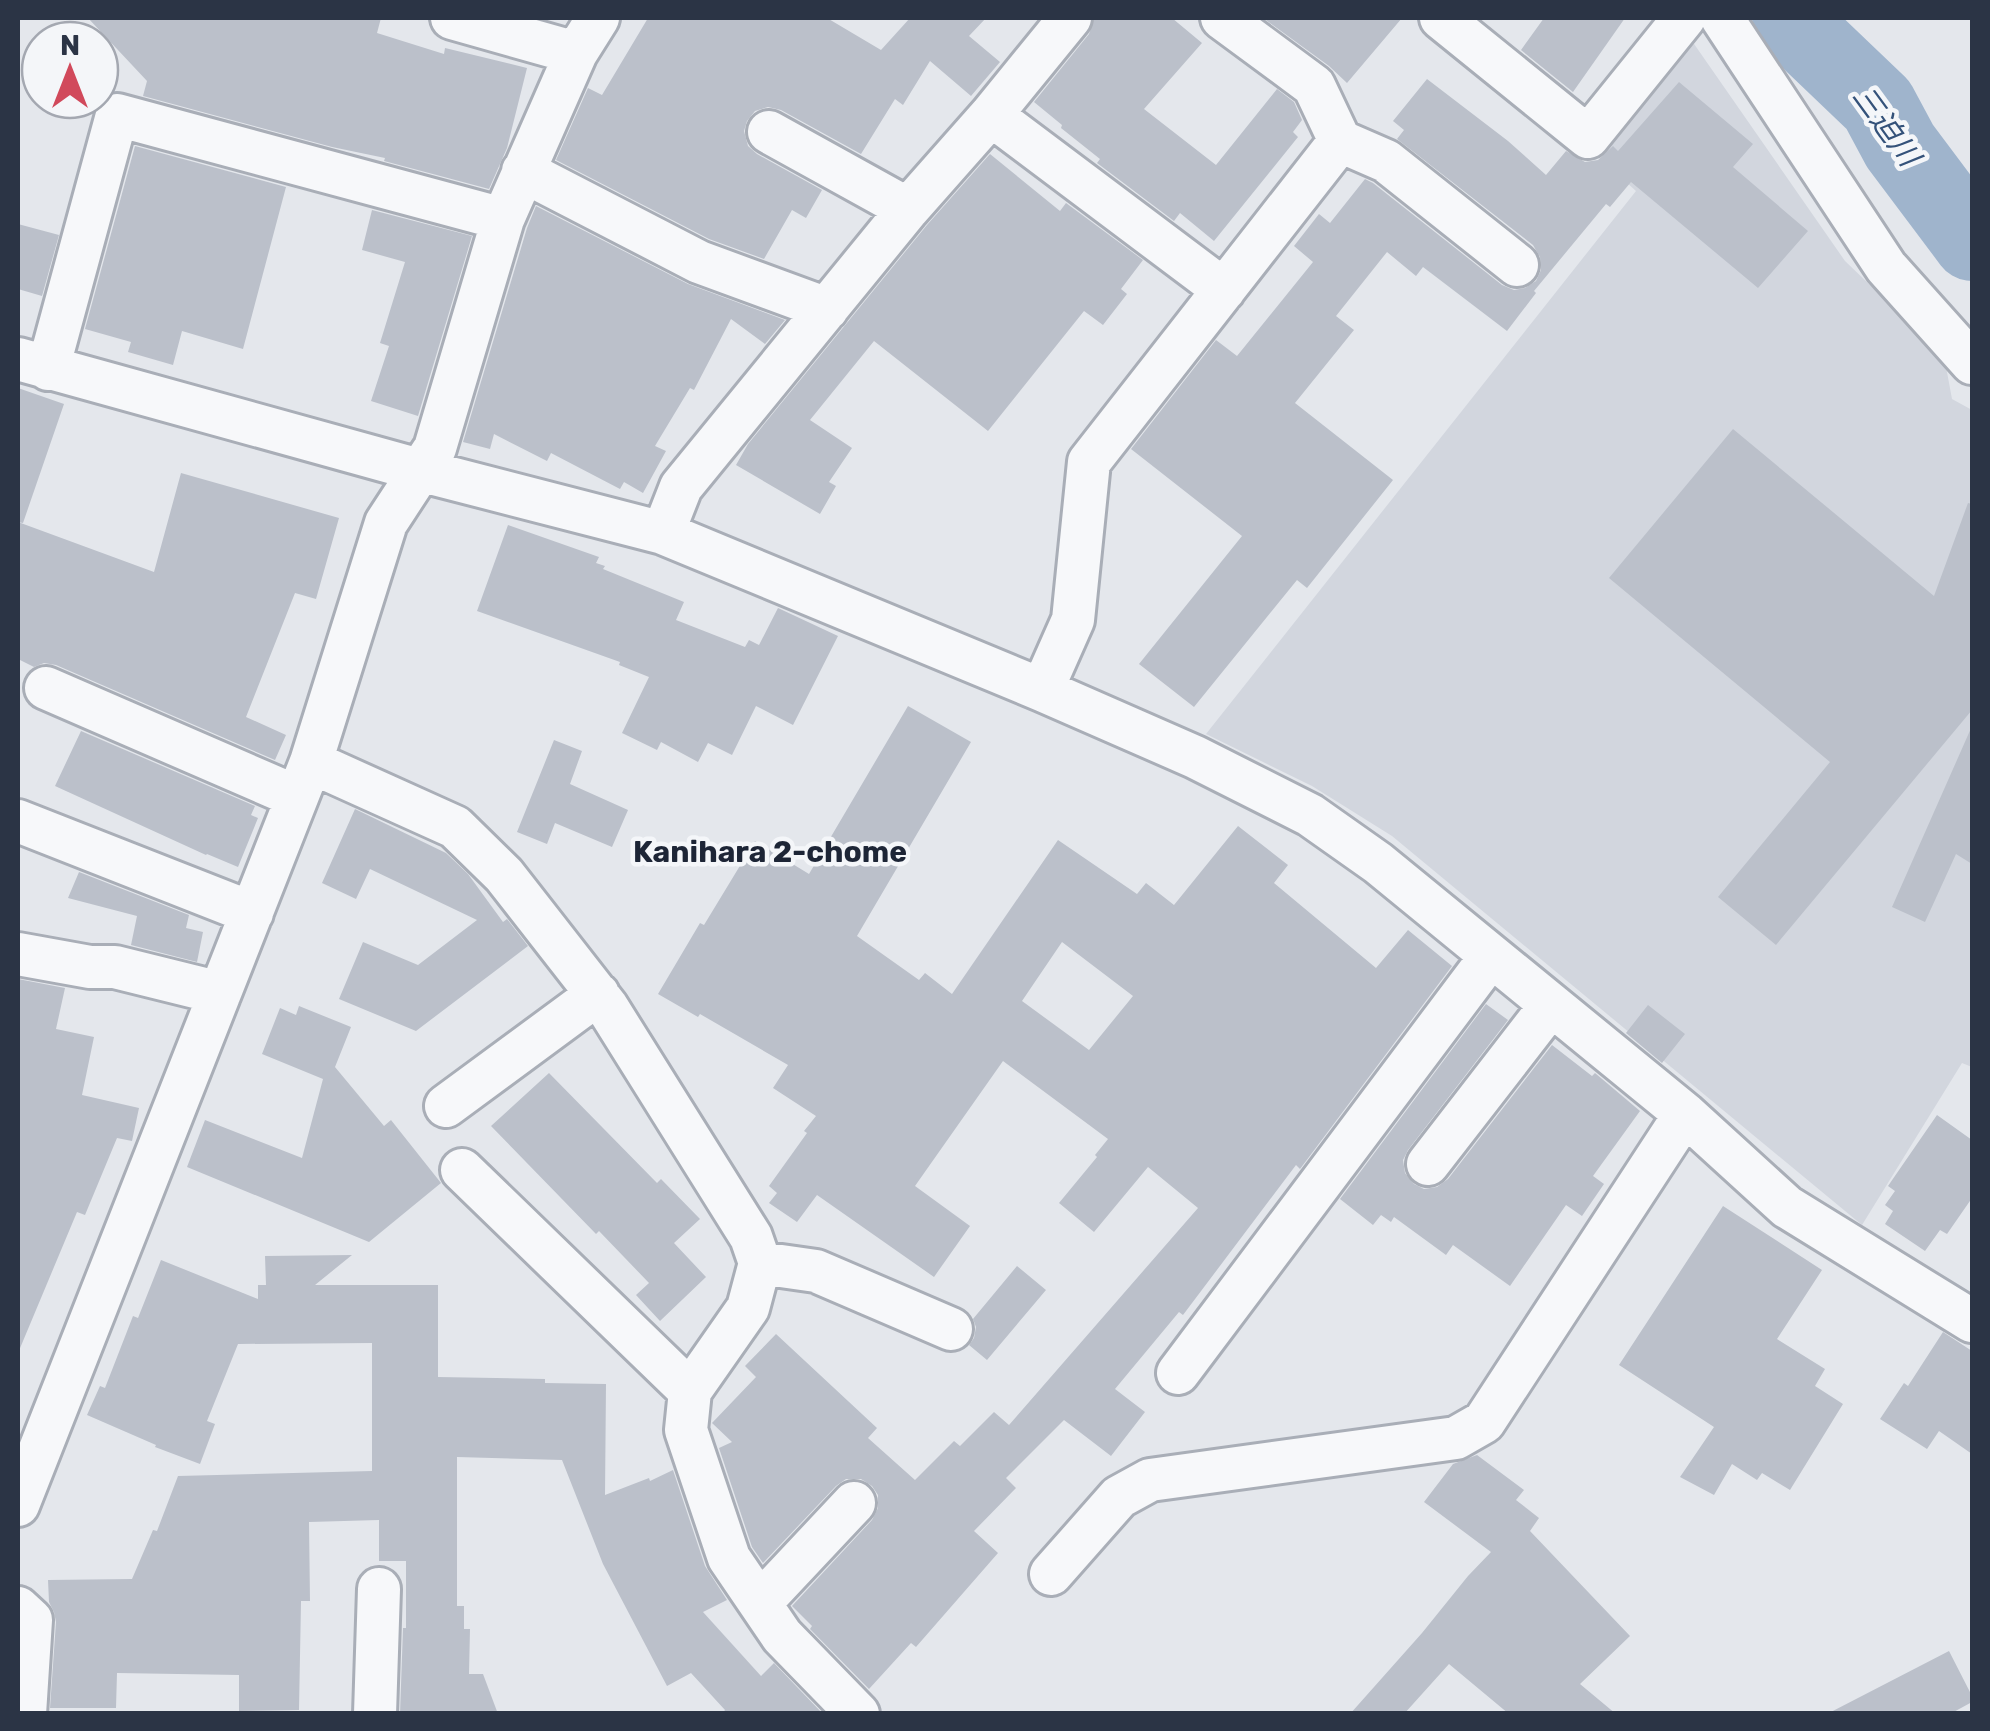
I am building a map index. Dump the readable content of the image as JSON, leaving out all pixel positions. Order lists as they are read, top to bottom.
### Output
{
  "districts": ["Kanihara 2-chome"],
  "water": ["三迫川"],
  "north": "top"
}
